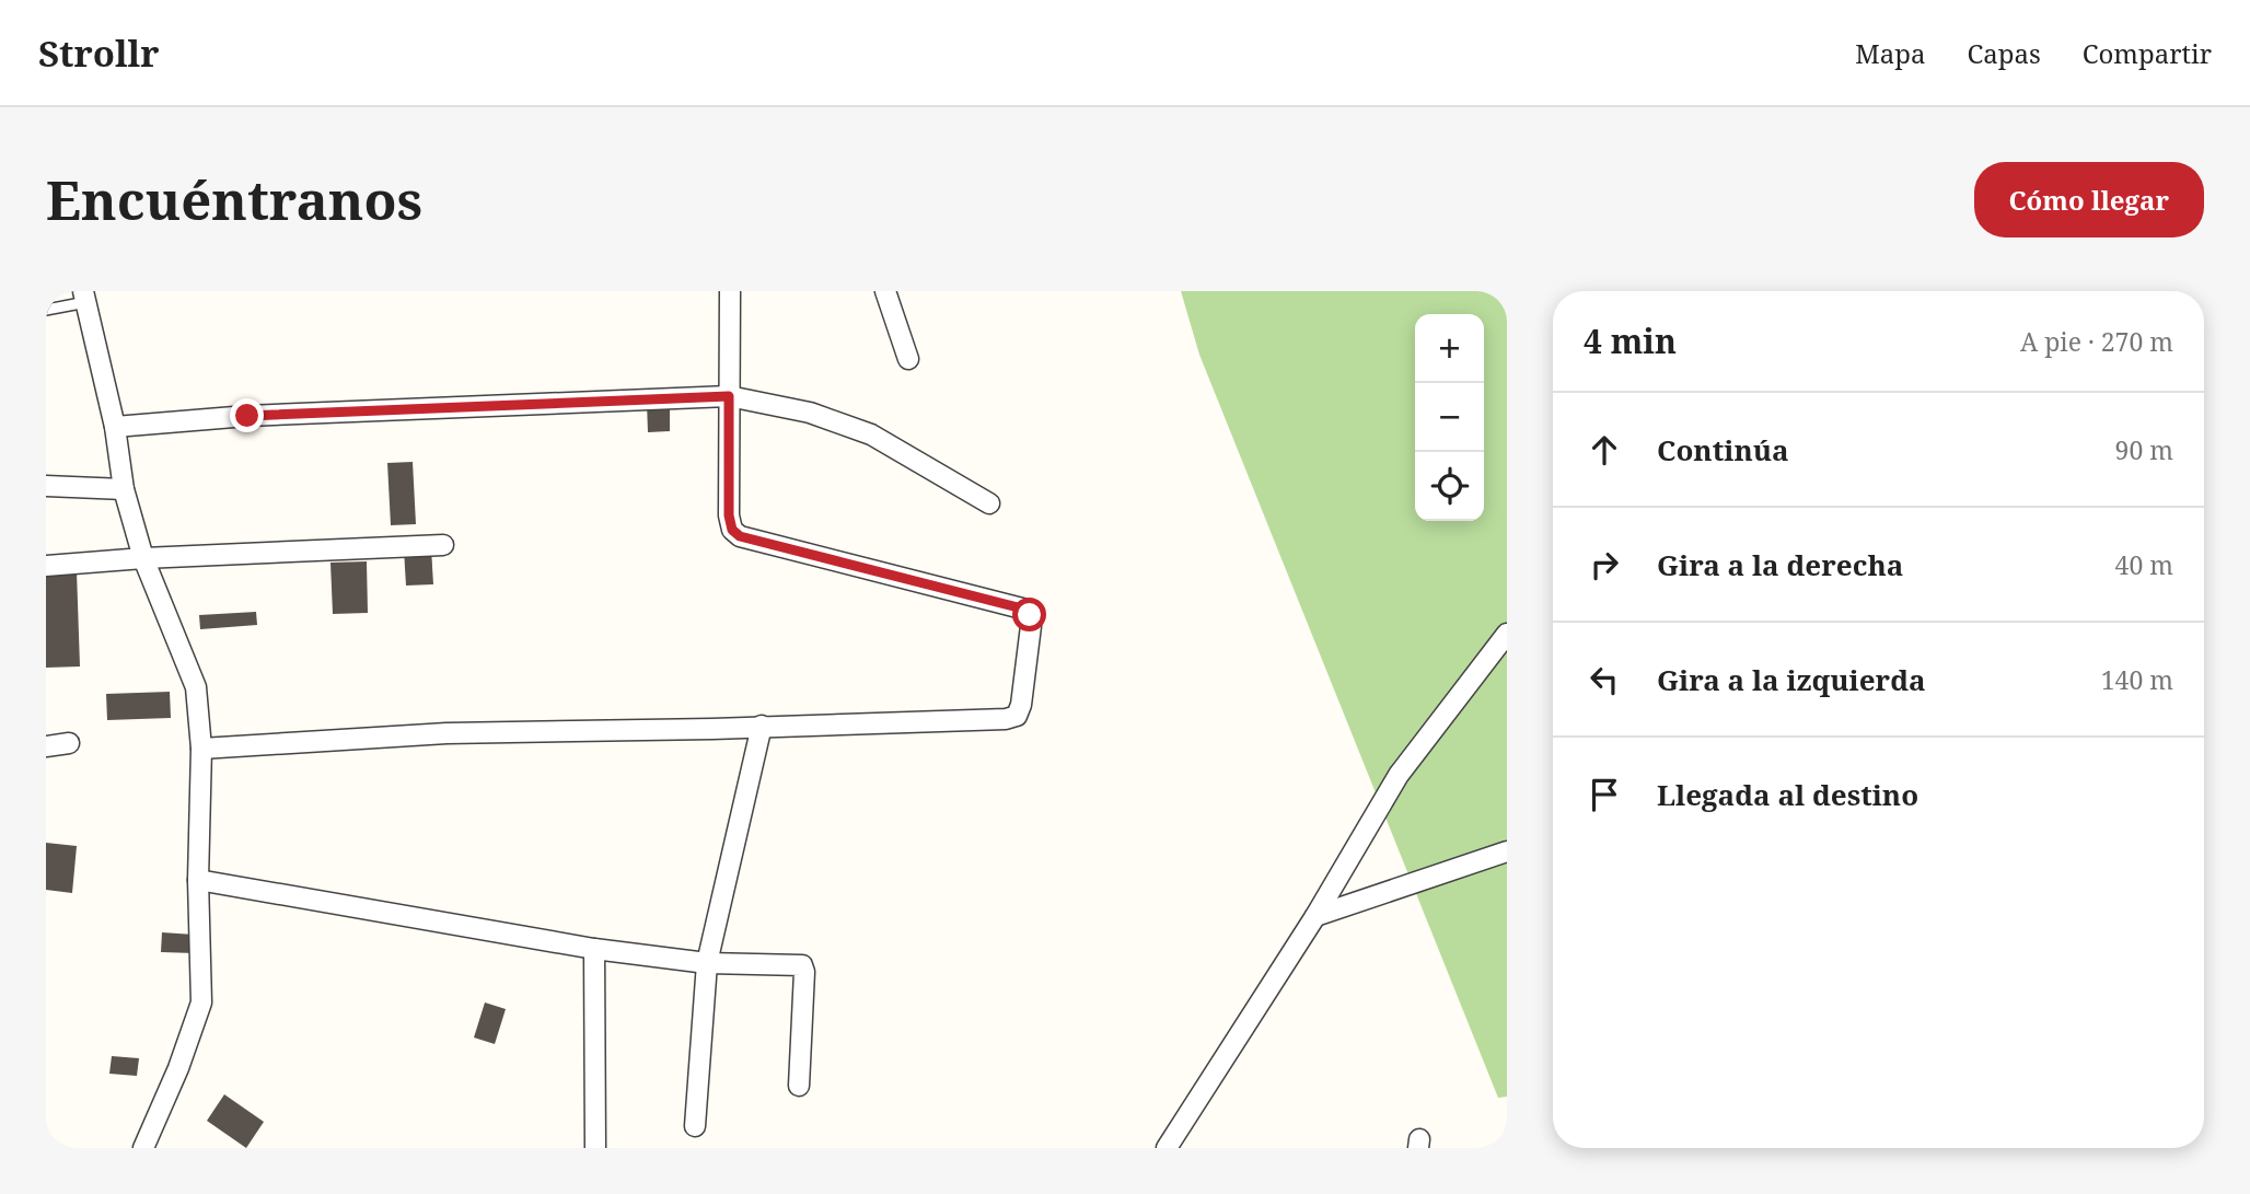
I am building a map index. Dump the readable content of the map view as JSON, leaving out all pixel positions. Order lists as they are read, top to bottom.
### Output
{
  "page": {
    "header": "Strollr",
    "nav": ["Mapa", "Capas", "Compartir"],
    "buttons": "Cómo llegar",
    "title": "Encuéntranos",
    "heading": ["4 min", "A pie · 270 m"],
    "map_buttons": ["+", "−"],
    "list": [
      ["Continúa", "90 m"],
      ["Gira a la derecha", "40 m"],
      ["Gira a la izquierda", "140 m"],
      "Llegada al destino"
    ]
  }
}
